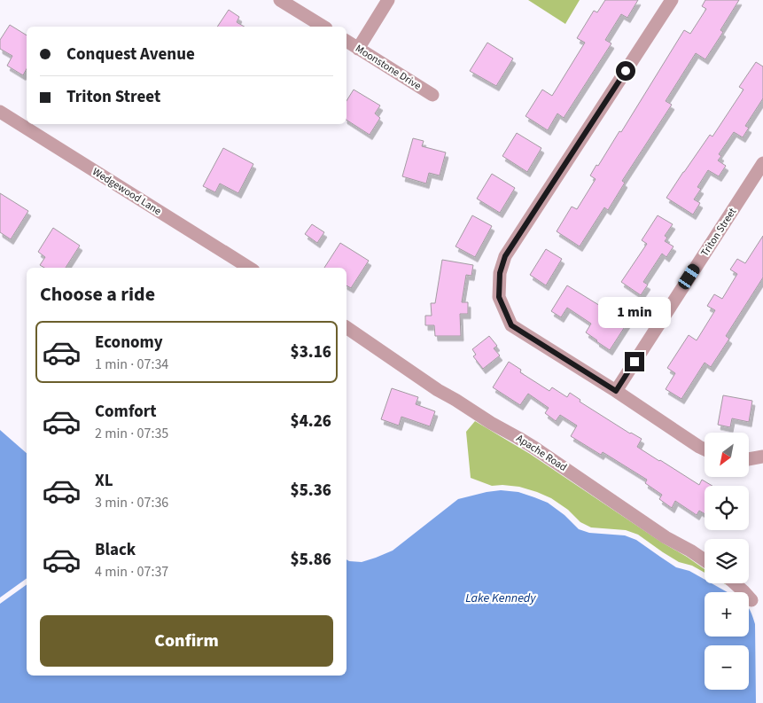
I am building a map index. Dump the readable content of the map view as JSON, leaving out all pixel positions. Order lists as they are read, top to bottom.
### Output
{
  "streets": {
    "street": [
      "Moonstone Drive",
      "Wedgewood Lane",
      "Triton Street",
      "Apache Road"
    ]
  },
  "water": ["Lake Kennedy"],
  "north": "bottom left",
  "page": {
    "banner": ["Conquest Avenue", "Triton Street"],
    "heading": "Choose a ride",
    "bubble": "1 min",
    "list": [
      {
        "name": "Economy",
        "note": "1 min · 07:34",
        "value": "$3.16"
      },
      {
        "name": "Comfort",
        "note": "2 min · 07:35",
        "value": "$4.26"
      },
      {
        "name": "XL",
        "note": "3 min · 07:36",
        "value": "$5.36"
      },
      {
        "name": "Black",
        "note": "4 min · 07:37",
        "value": "$5.86"
      }
    ],
    "map_buttons": ["+", "−"],
    "buttons": "Confirm"
  }
}
